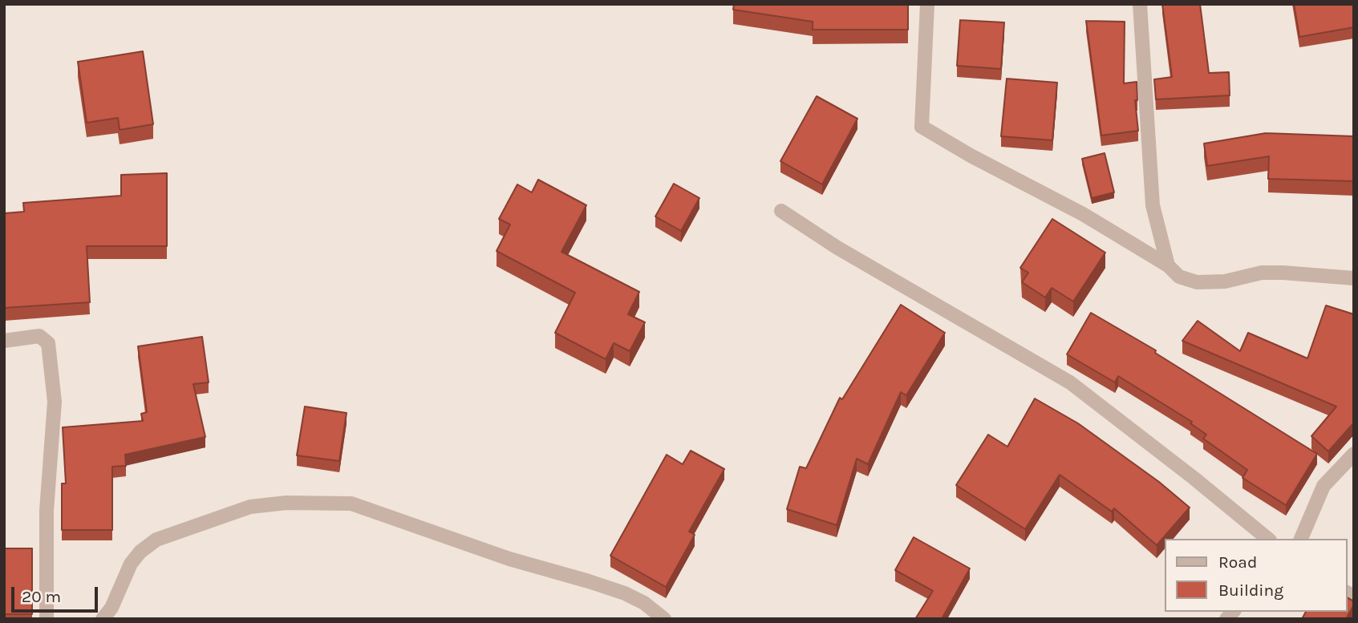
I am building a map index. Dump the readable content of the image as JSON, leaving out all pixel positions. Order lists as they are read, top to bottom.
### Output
{
  "legend": ["Road", "Building"],
  "scale_bar": "20 m"
}
